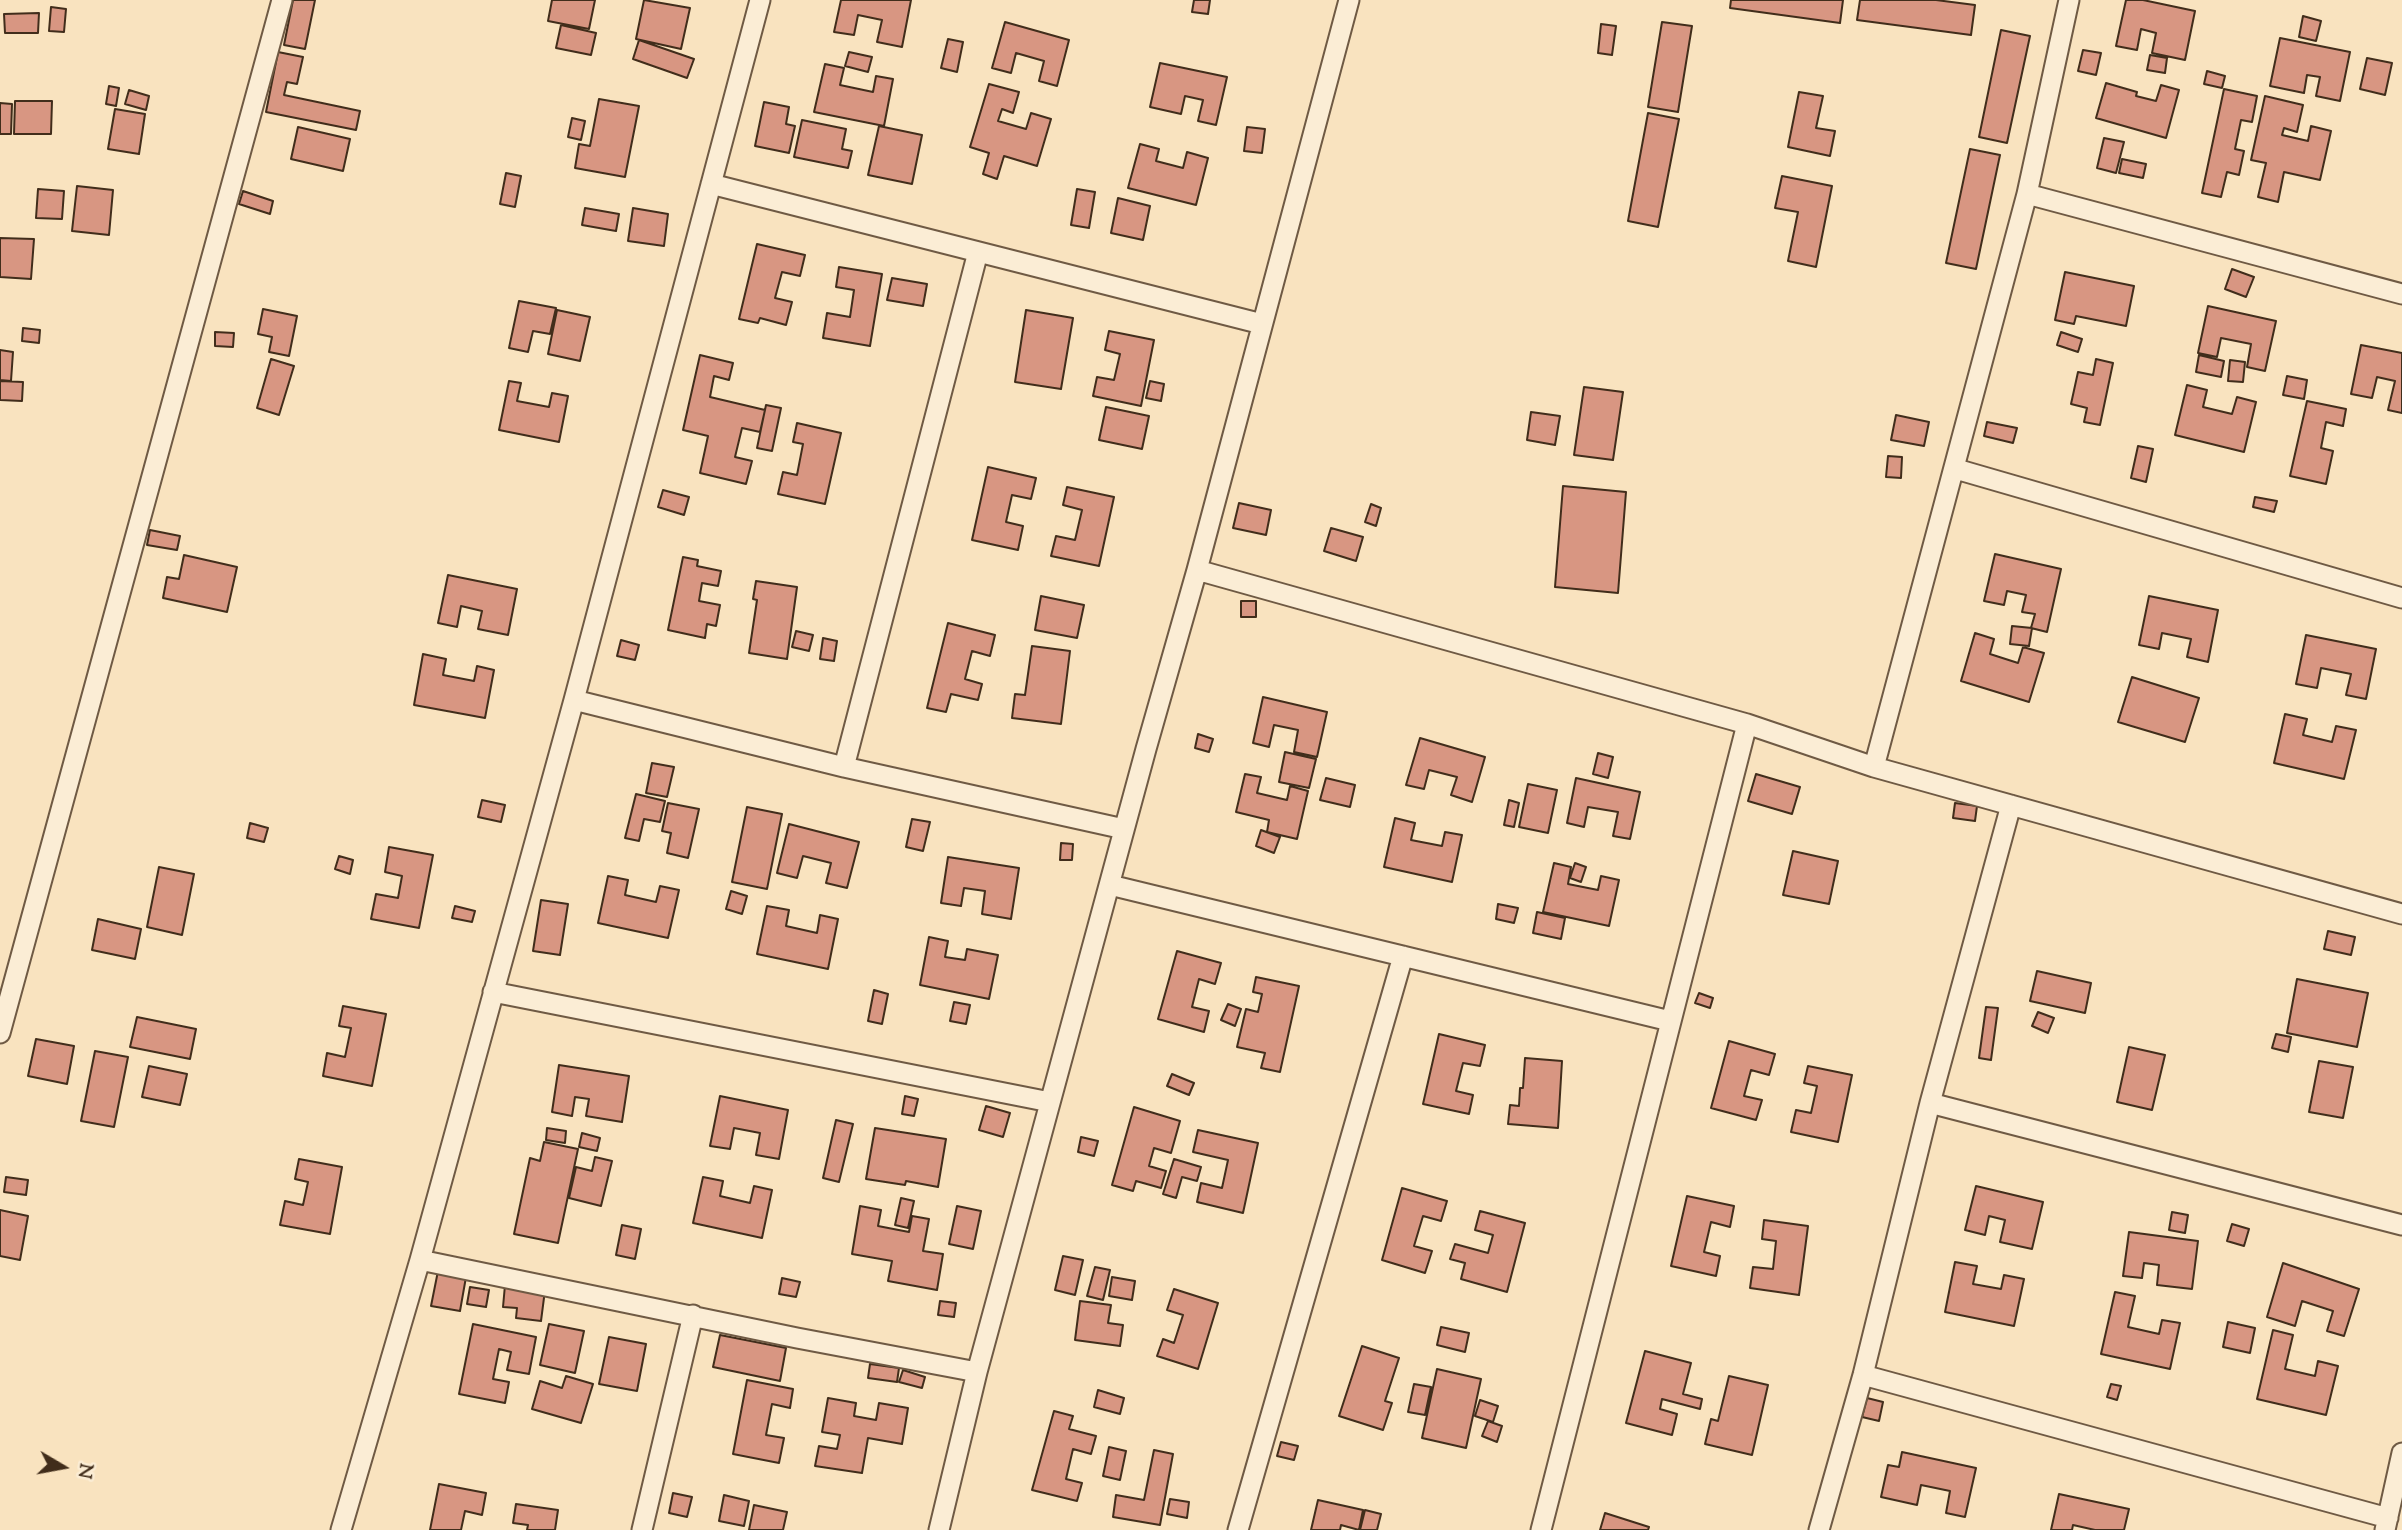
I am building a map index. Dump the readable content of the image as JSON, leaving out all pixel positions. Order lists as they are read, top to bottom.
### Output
{
  "north": "right"
}
